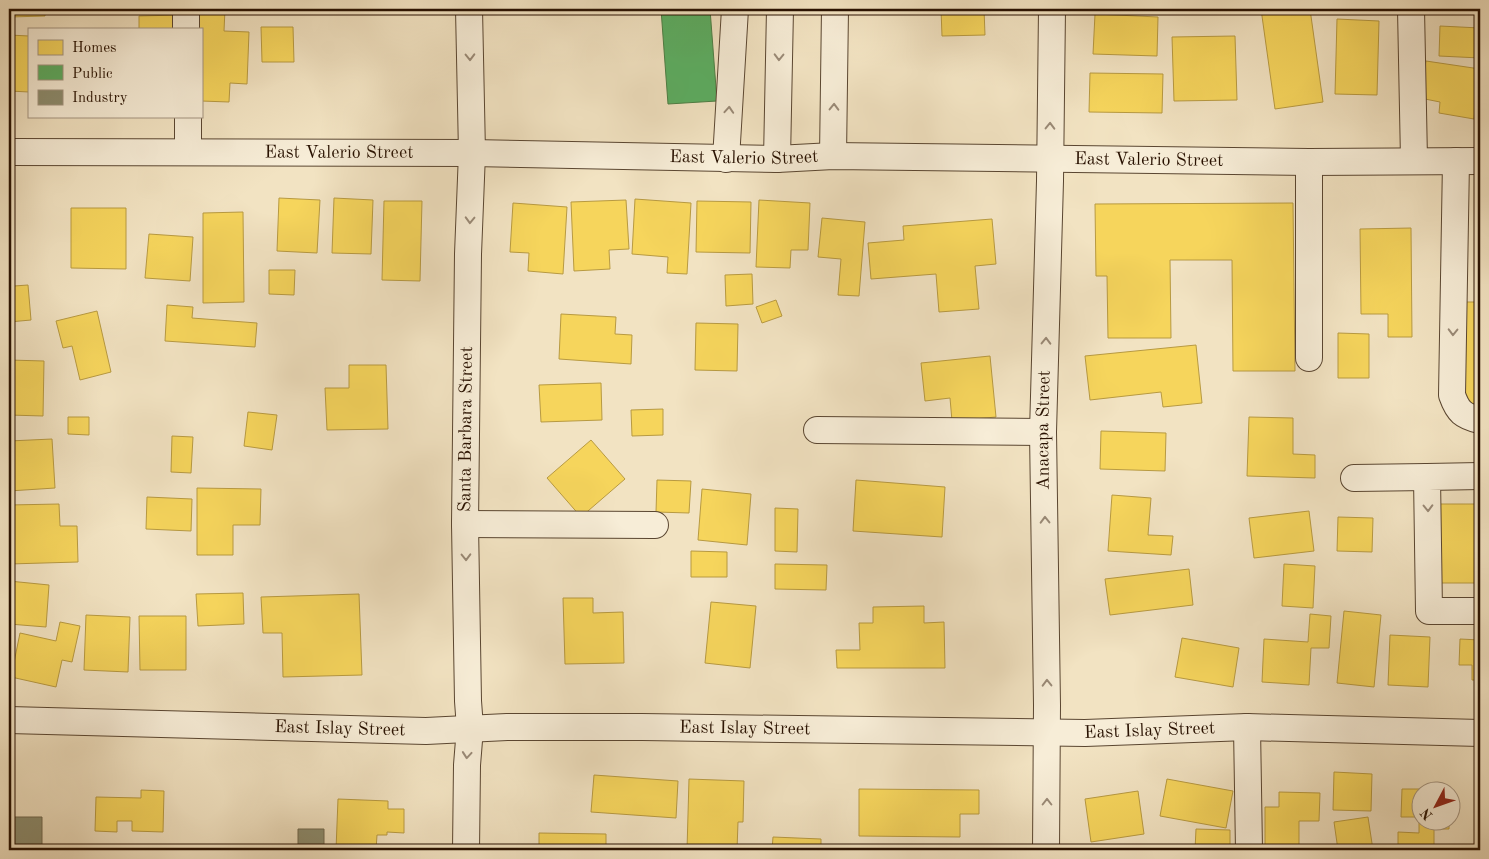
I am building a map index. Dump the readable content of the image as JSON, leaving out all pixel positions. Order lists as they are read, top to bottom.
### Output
{
  "streets": {
    "street": [
      "East Valerio Street",
      "Anacapa Street",
      "Santa Barbara Street",
      "East Islay Street"
    ]
  },
  "crossings": [
    ["East Valerio Street", "Anacapa Street"],
    ["East Valerio Street", "Santa Barbara Street"],
    ["Anacapa Street", "East Islay Street"],
    ["Santa Barbara Street", "East Islay Street"]
  ],
  "one_way": ["Santa Barbara Street"],
  "legend": ["Homes", "Public", "Industry"],
  "north": "bottom left"
}
